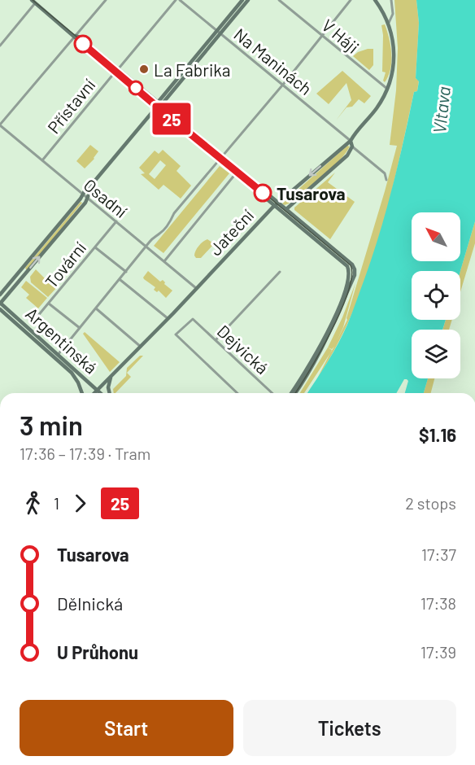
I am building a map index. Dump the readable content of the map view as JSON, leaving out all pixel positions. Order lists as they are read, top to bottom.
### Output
{
  "streets": {
    "street": [
      "V Háji",
      "Na Maninách",
      "Přístavní",
      "Osadní",
      "Jateční",
      "Tovární",
      "Argentinská",
      "Dejvická"
    ]
  },
  "crossings": [
    ["V Háji", "Jateční"],
    ["Na Maninách", "Jateční"],
    ["Přístavní", "Osadní"],
    ["Osadní", "Jateční"],
    ["Osadní", "Tovární"],
    ["Jateční", "Argentinská"]
  ],
  "water": ["Vltava"],
  "places": ["La Fabrika", "Tusarova"],
  "lines": ["tram line 25"],
  "north": "top left",
  "page": {
    "on_map": "25",
    "heading": ["3 min", "17:36 – 17:39 · Tram", "$1.16"],
    "legs": ["1", "25", "2 stops"],
    "list": [
      {
        "name": "Tusarova",
        "value": "17:37"
      },
      {
        "name": "Dělnická",
        "value": "17:38"
      },
      {
        "name": "U Průhonu",
        "value": "17:39"
      }
    ],
    "buttons": ["Start", "Tickets"]
  }
}
